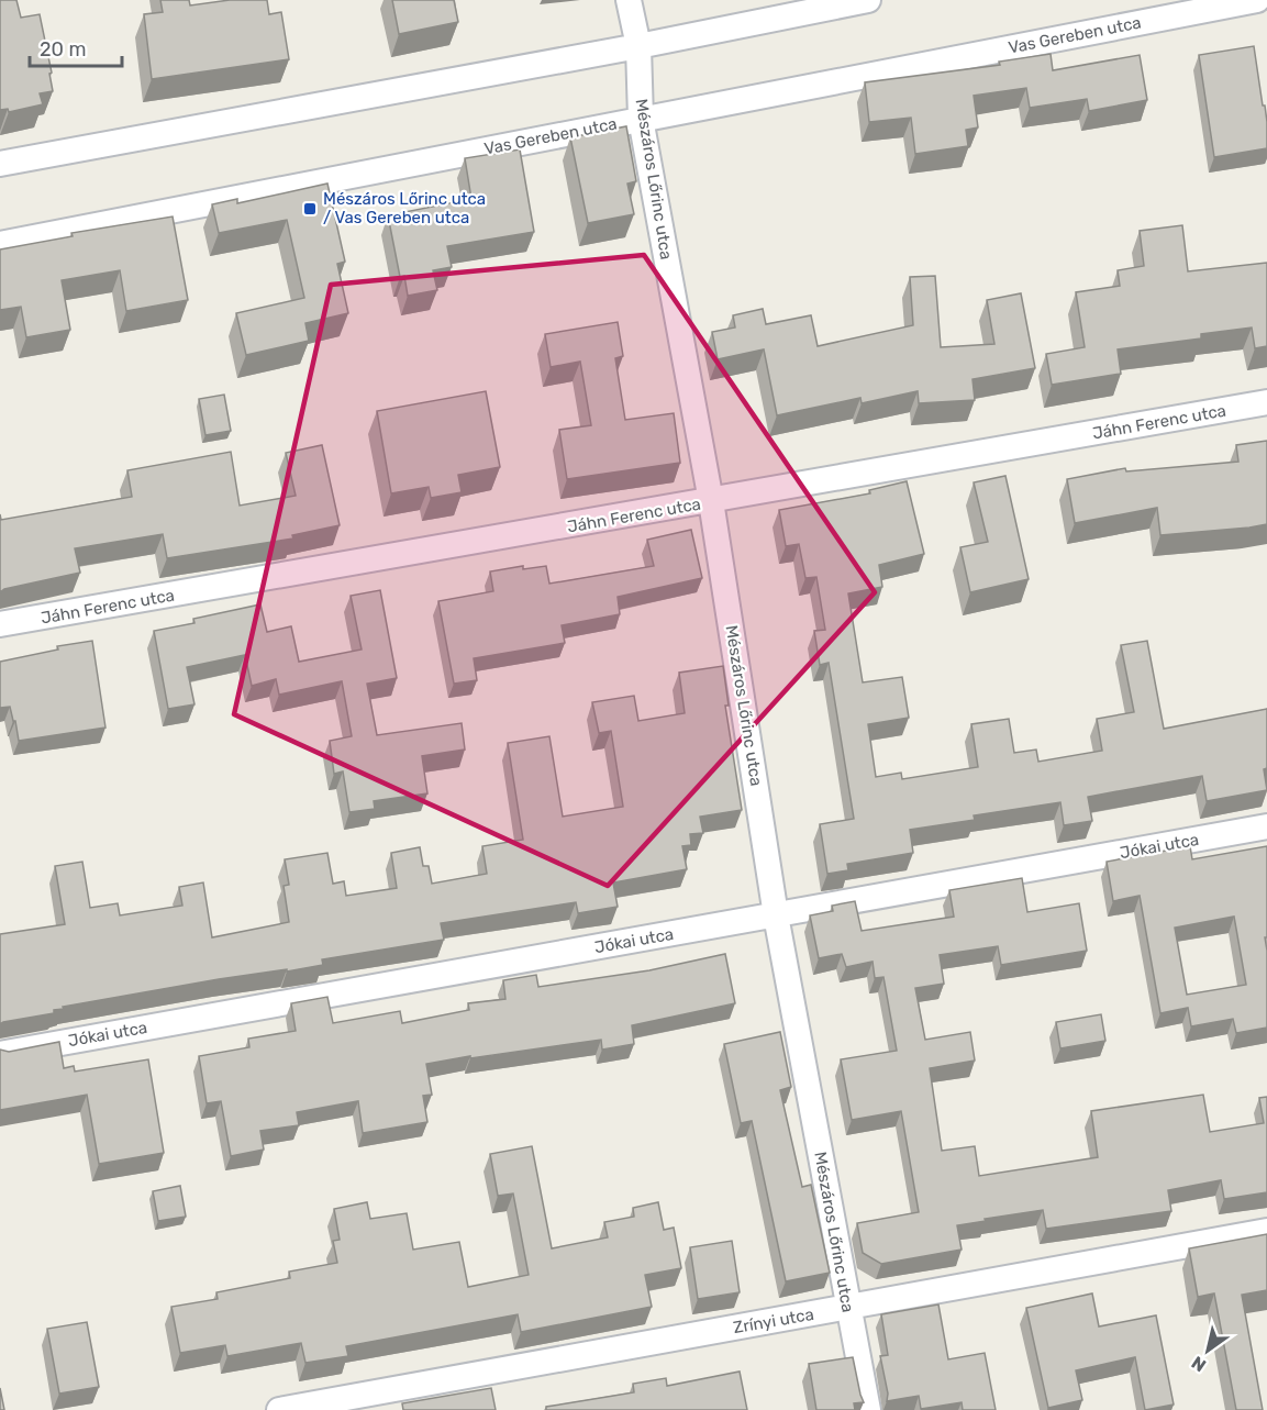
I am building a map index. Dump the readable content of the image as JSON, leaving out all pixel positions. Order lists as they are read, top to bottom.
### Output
{
  "streets": {
    "street": [
      "Vas Gereben utca",
      "Mészáros Lőrinc utca",
      "Jáhn Ferenc utca",
      "Jókai utca",
      "Zrínyi utca"
    ]
  },
  "crossings": [
    ["Vas Gereben utca", "Mészáros Lőrinc utca"],
    ["Mészáros Lőrinc utca", "Jáhn Ferenc utca"],
    ["Mészáros Lőrinc utca", "Jókai utca"],
    ["Mészáros Lőrinc utca", "Zrínyi utca"]
  ],
  "places": {
    "transit": ["Mészáros Lőrinc utca / Vas Gereben utca"]
  },
  "scale_bar": "20 m",
  "north": "bottom left"
}
